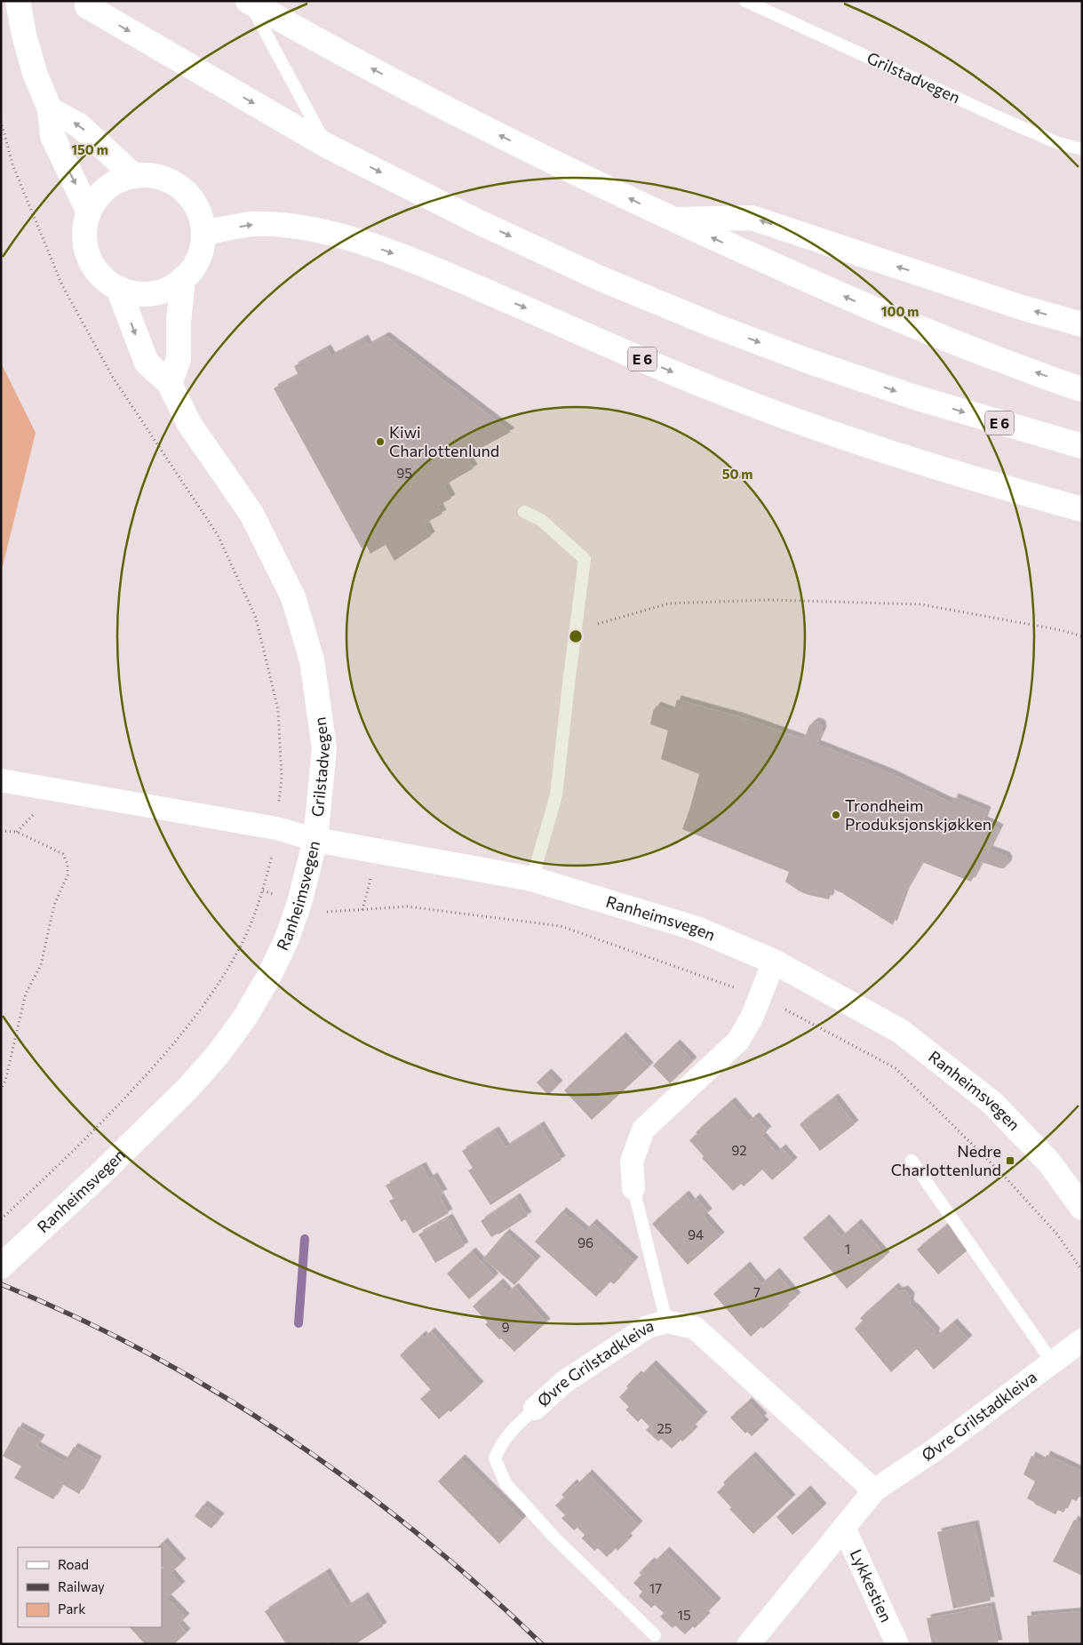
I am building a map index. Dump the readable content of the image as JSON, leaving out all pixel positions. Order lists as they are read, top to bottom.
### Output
{
  "streets": {
    "main road": ["Grilstadvegen", "E 6", "Ranheimsvegen"],
    "street": ["Øvre Grilstadkleiva", "Lykkestien"]
  },
  "crossings": [
    ["Grilstadvegen", "E 6"],
    ["Grilstadvegen", "Ranheimsvegen"],
    ["Øvre Grilstadkleiva", "Lykkestien"]
  ],
  "places": {
    "other": ["Kiwi Charlottenlund", "Trondheim Produksjonskjøkken"],
    "transit": ["Nedre Charlottenlund"]
  },
  "house_numbers": [
    "95",
    "92",
    "94",
    "96",
    "1",
    "7",
    "9",
    "25",
    "17",
    "15"
  ],
  "legend": ["Road", "Railway", "Park"],
  "rings": ["150 m", "100 m", "50 m"]
}
